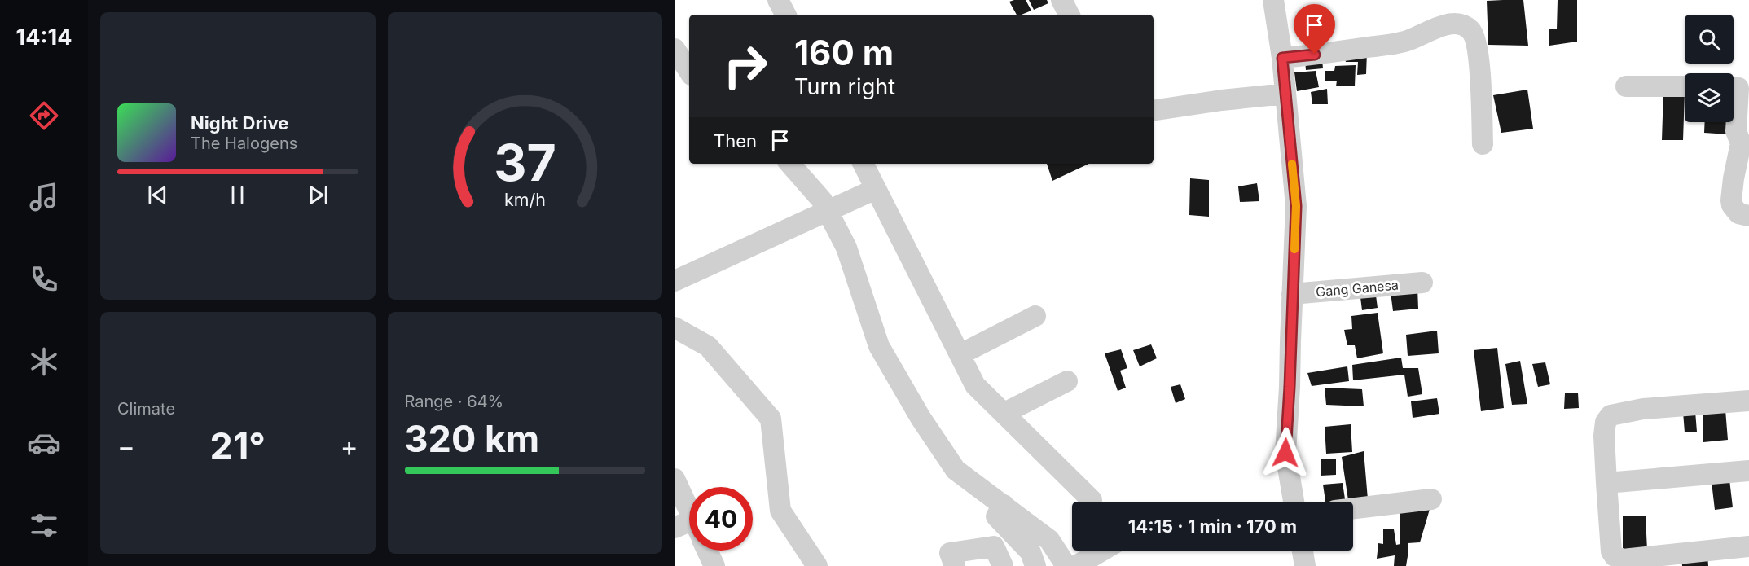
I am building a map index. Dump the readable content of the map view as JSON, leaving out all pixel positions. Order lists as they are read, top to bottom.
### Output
{
  "streets": {
    "street": ["Gang Ganesa"]
  },
  "page": {
    "tabs": "14:14",
    "turn": ["160 m", "Turn right"],
    "song": ["Night Drive", "The Halogens"],
    "then": "Then",
    "tile": [
      "Climate",
      ["Range · 64%", "320 km"]
    ],
    "heat": ["−", "21°", "+"],
    "limit": "40",
    "trip": "14:15 · 1 min · 170 m",
    "gauge": ["37", "km/h"]
  }
}
